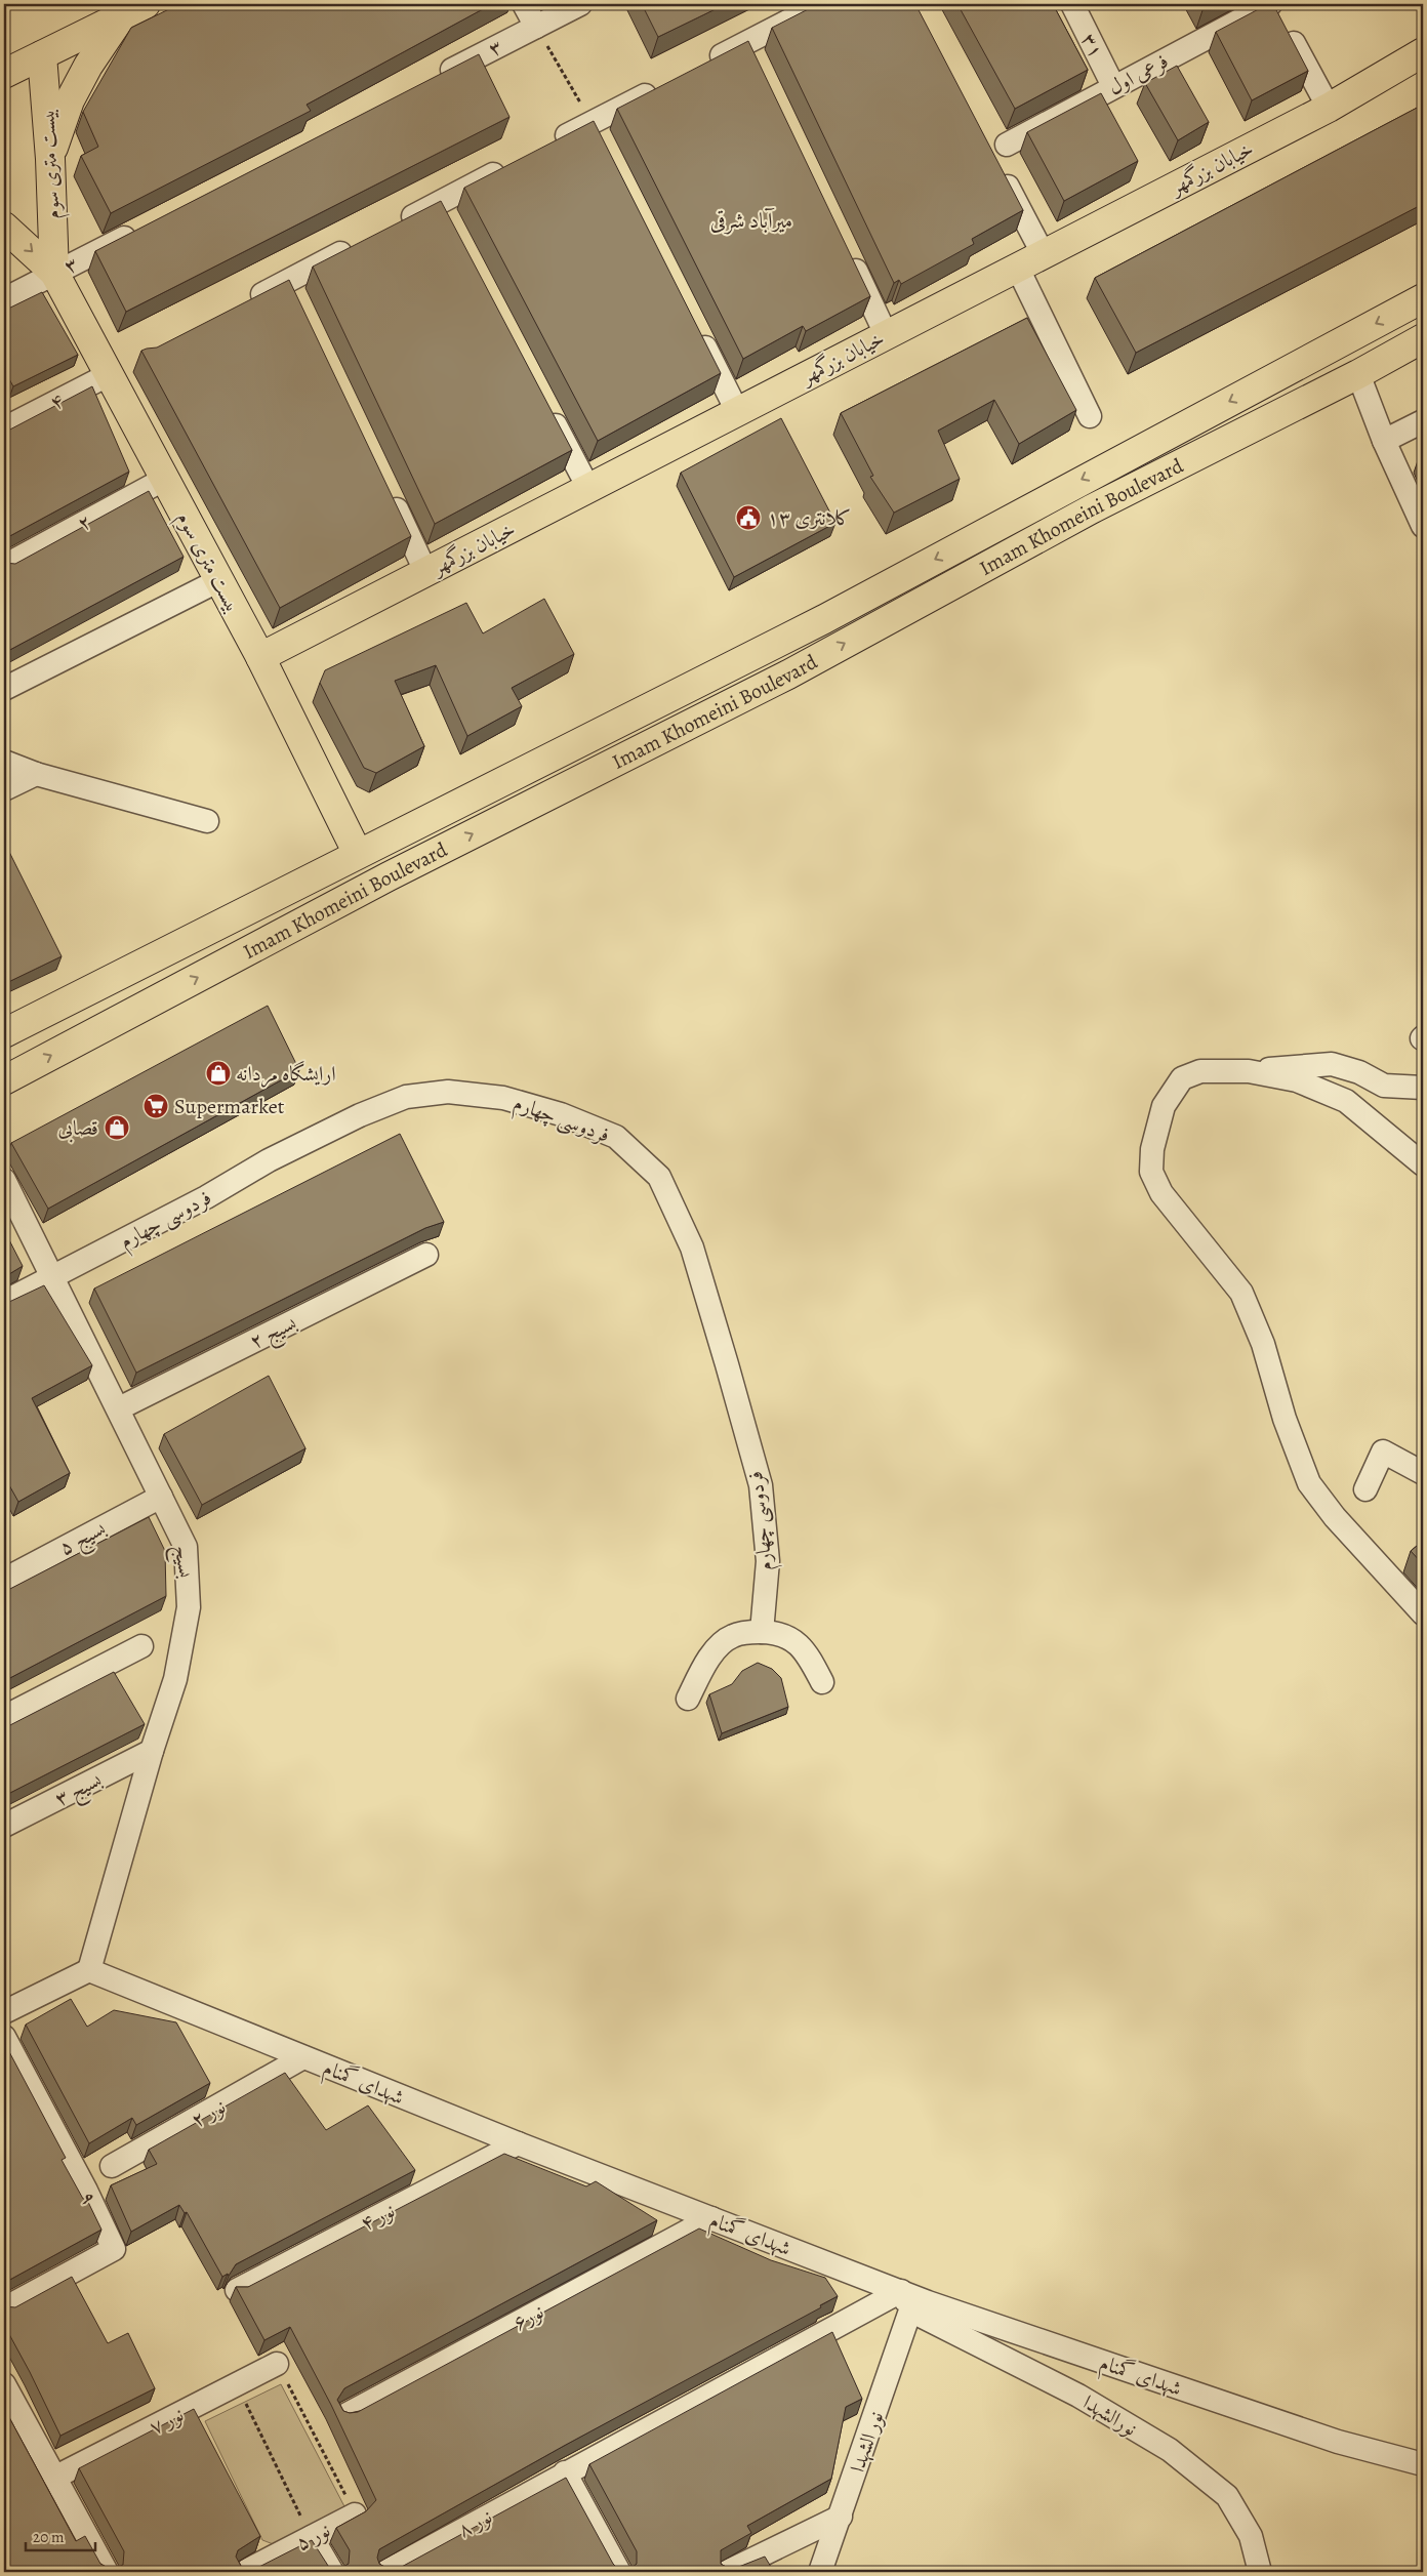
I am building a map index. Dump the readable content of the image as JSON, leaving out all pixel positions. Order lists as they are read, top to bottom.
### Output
{
  "streets": {
    "main road": ["بیست متری سوم", "خیابان بزرگمهر", "Imam Khomeini Boulevard"],
    "street": [
      "۳۱",
      "۳",
      "فرعی اول",
      "۴",
      "۲",
      "فردوسی چهارم",
      "بسیج ۲",
      "بسیج ۵",
      "بسیج",
      "بسیج ۳",
      "شهدای گمنام",
      "نور ۲",
      "۹",
      "نور ۴",
      "نور۶",
      "نورالشهدا",
      "نور ۷",
      "نور الشهدا",
      "نور ۸",
      "نور ۵"
    ]
  },
  "crossings": [
    ["۳۱", "فرعی اول"],
    ["۳", "بیست متری سوم"],
    ["فرعی اول", "خیابان بزرگمهر"],
    ["بیست متری سوم", "خیابان بزرگمهر"],
    ["بیست متری سوم", "۴"],
    ["بیست متری سوم", "Imam Khomeini Boulevard"],
    ["بیست متری سوم", "۲"],
    ["فردوسی چهارم", "بسیج"],
    ["بسیج ۲", "بسیج"],
    ["بسیج ۵", "بسیج"],
    ["بسیج", "بسیج ۳"],
    ["بسیج", "شهدای گمنام"],
    ["شهدای گمنام", "نور ۲"],
    ["شهدای گمنام", "نور ۴"],
    ["شهدای گمنام", "نور۶"],
    ["شهدای گمنام", "نورالشهدا"],
    ["شهدای گمنام", "نور الشهدا"],
    ["شهدای گمنام", "نور ۸"],
    ["نورالشهدا", "نور الشهدا"],
    ["نورالشهدا", "نور ۸"],
    ["نور الشهدا", "نور ۸"]
  ],
  "districts": ["میرآباد شرقی"],
  "places": {
    "public building": ["کلانتری ۱۳"],
    "shop": ["ارایشگاه مردانه", "قصابی"],
    "supermarket": ["Supermarket"]
  },
  "scale_bar": "20 m"
}
